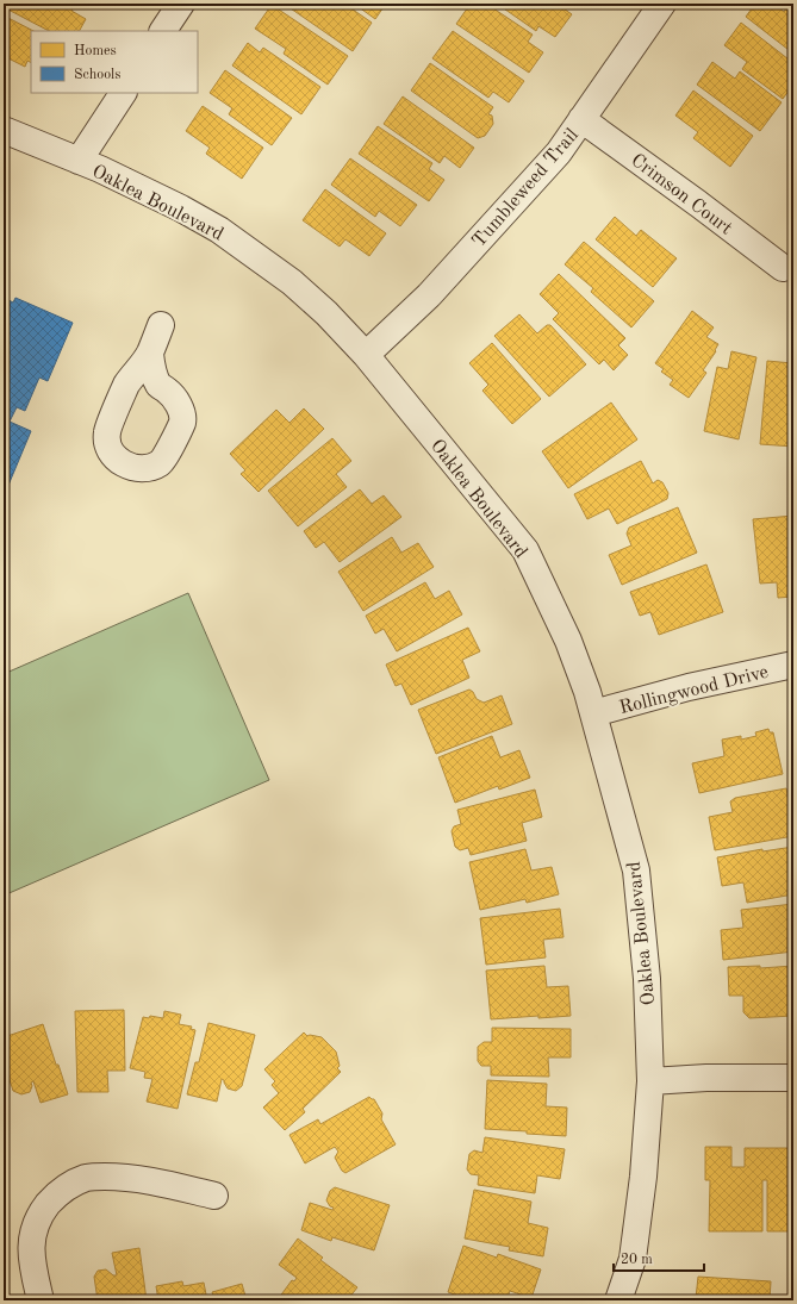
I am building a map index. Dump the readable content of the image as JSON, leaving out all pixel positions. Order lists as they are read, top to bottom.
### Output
{
  "streets": {
    "street": [
      "Tumbleweed Trail",
      "Crimson Court",
      "Oaklea Boulevard",
      "Rollingwood Drive"
    ]
  },
  "crossings": [
    ["Tumbleweed Trail", "Crimson Court"],
    ["Tumbleweed Trail", "Oaklea Boulevard"],
    ["Oaklea Boulevard", "Rollingwood Drive"]
  ],
  "legend": ["Homes", "Schools"],
  "scale_bar": "20 m"
}
